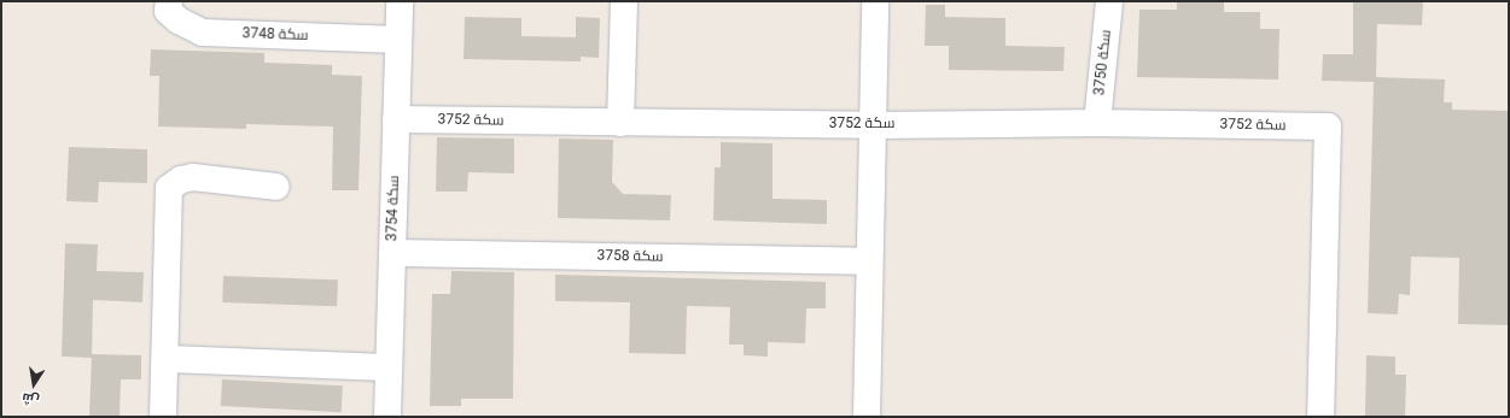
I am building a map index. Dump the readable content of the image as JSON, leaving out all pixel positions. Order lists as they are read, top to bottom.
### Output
{
  "streets": {
    "street": [
      "سكة 3748",
      "سكة 3750",
      "سكة 3752",
      "سكة 3754",
      "سكة 3758"
    ]
  },
  "crossings": [
    ["سكة 3748", "سكة 3754"],
    ["سكة 3750", "سكة 3752"],
    ["سكة 3752", "سكة 3754"],
    ["سكة 3754", "سكة 3758"]
  ],
  "north": "bottom"
}
